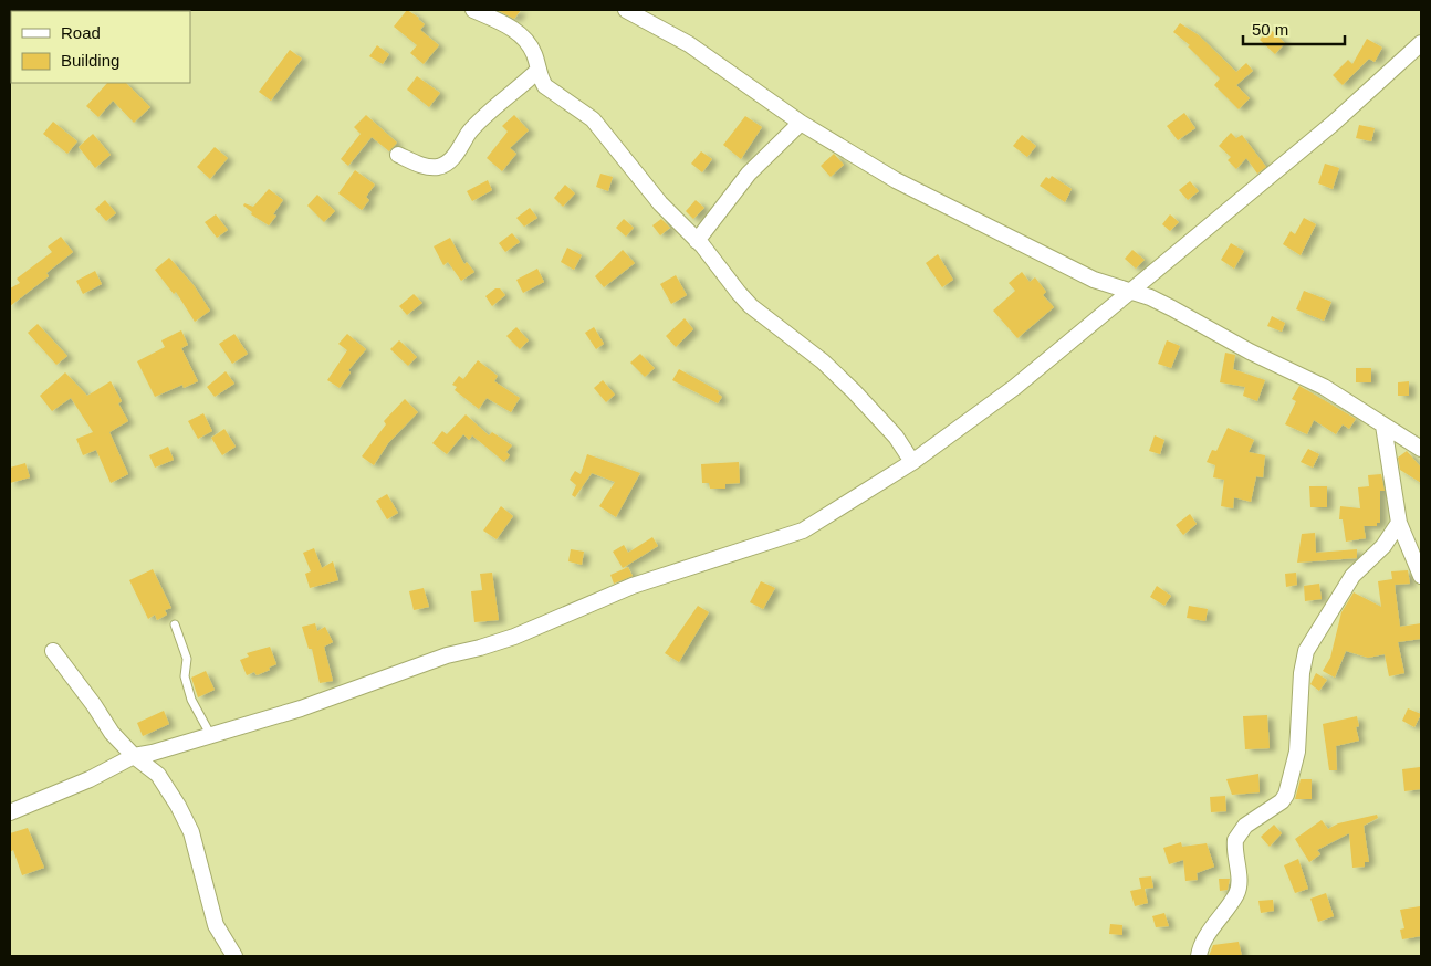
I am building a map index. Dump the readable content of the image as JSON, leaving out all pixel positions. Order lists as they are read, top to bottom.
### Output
{
  "legend": ["Road", "Building"],
  "scale_bar": "50 m"
}
